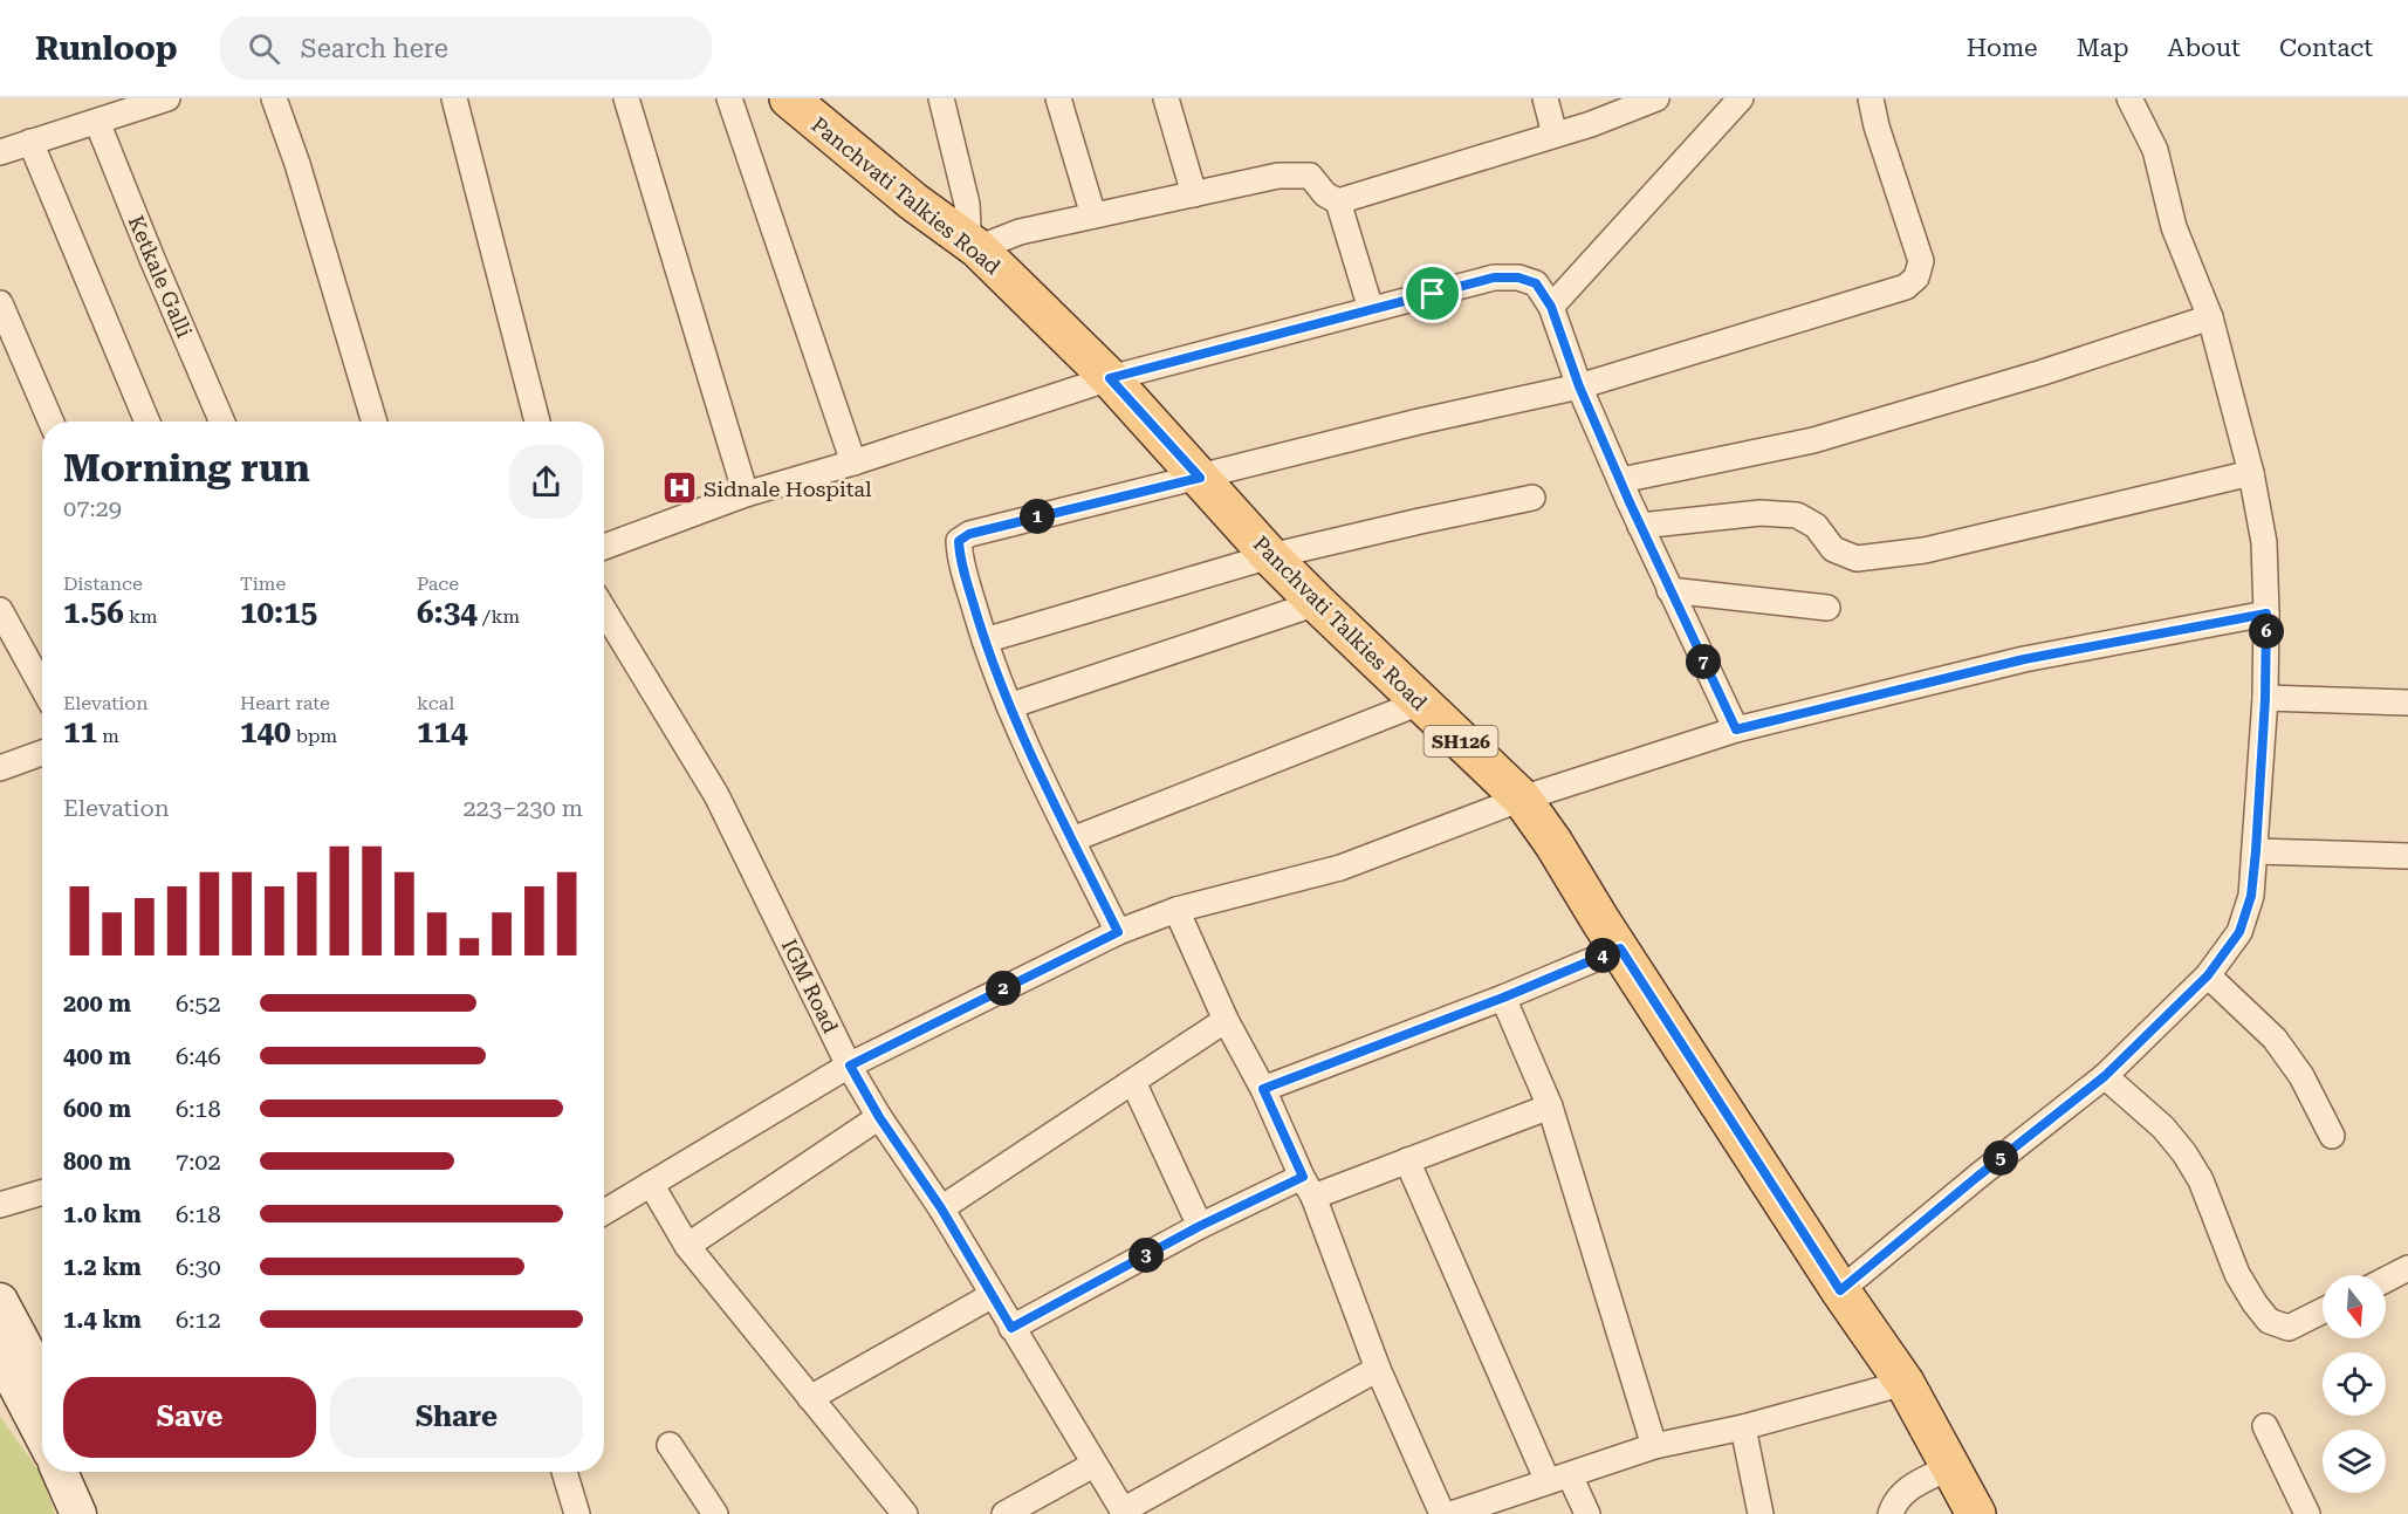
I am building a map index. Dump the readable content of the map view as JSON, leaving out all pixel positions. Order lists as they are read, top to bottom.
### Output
{
  "streets": {
    "main road": ["Panchvati Talkies Road", "SH126"],
    "street": ["Ketkale Galli", "IGM Road"]
  },
  "places": {
    "hospital": ["Sidnale Hospital"]
  },
  "north": "bottom",
  "page": {
    "header": "Runloop",
    "search": "Search here",
    "nav": [
      "Home",
      "Map",
      "About",
      "Contact"
    ],
    "heading": ["Morning run", "07:29"],
    "pins": [
      "1",
      "6",
      "7",
      "4",
      "2",
      "5",
      "3"
    ],
    "stats": [
      ["Distance", "1.56 km"],
      ["Time", "10:15"],
      ["Pace", "6:34 /km"],
      ["Elevation", "11 m"],
      ["Heart rate", "140 bpm"],
      ["kcal", "114"]
    ],
    "chart": ["Elevation", "223–230 m"],
    "list": [
      {
        "name": "200 m",
        "note": "6:52"
      },
      {
        "name": "400 m",
        "note": "6:46"
      },
      {
        "name": "600 m",
        "note": "6:18"
      },
      {
        "name": "800 m",
        "note": "7:02"
      },
      {
        "name": "1.0 km",
        "note": "6:18"
      },
      {
        "name": "1.2 km",
        "note": "6:30"
      },
      {
        "name": "1.4 km",
        "note": "6:12"
      }
    ],
    "buttons": ["Save", "Share"]
  }
}
